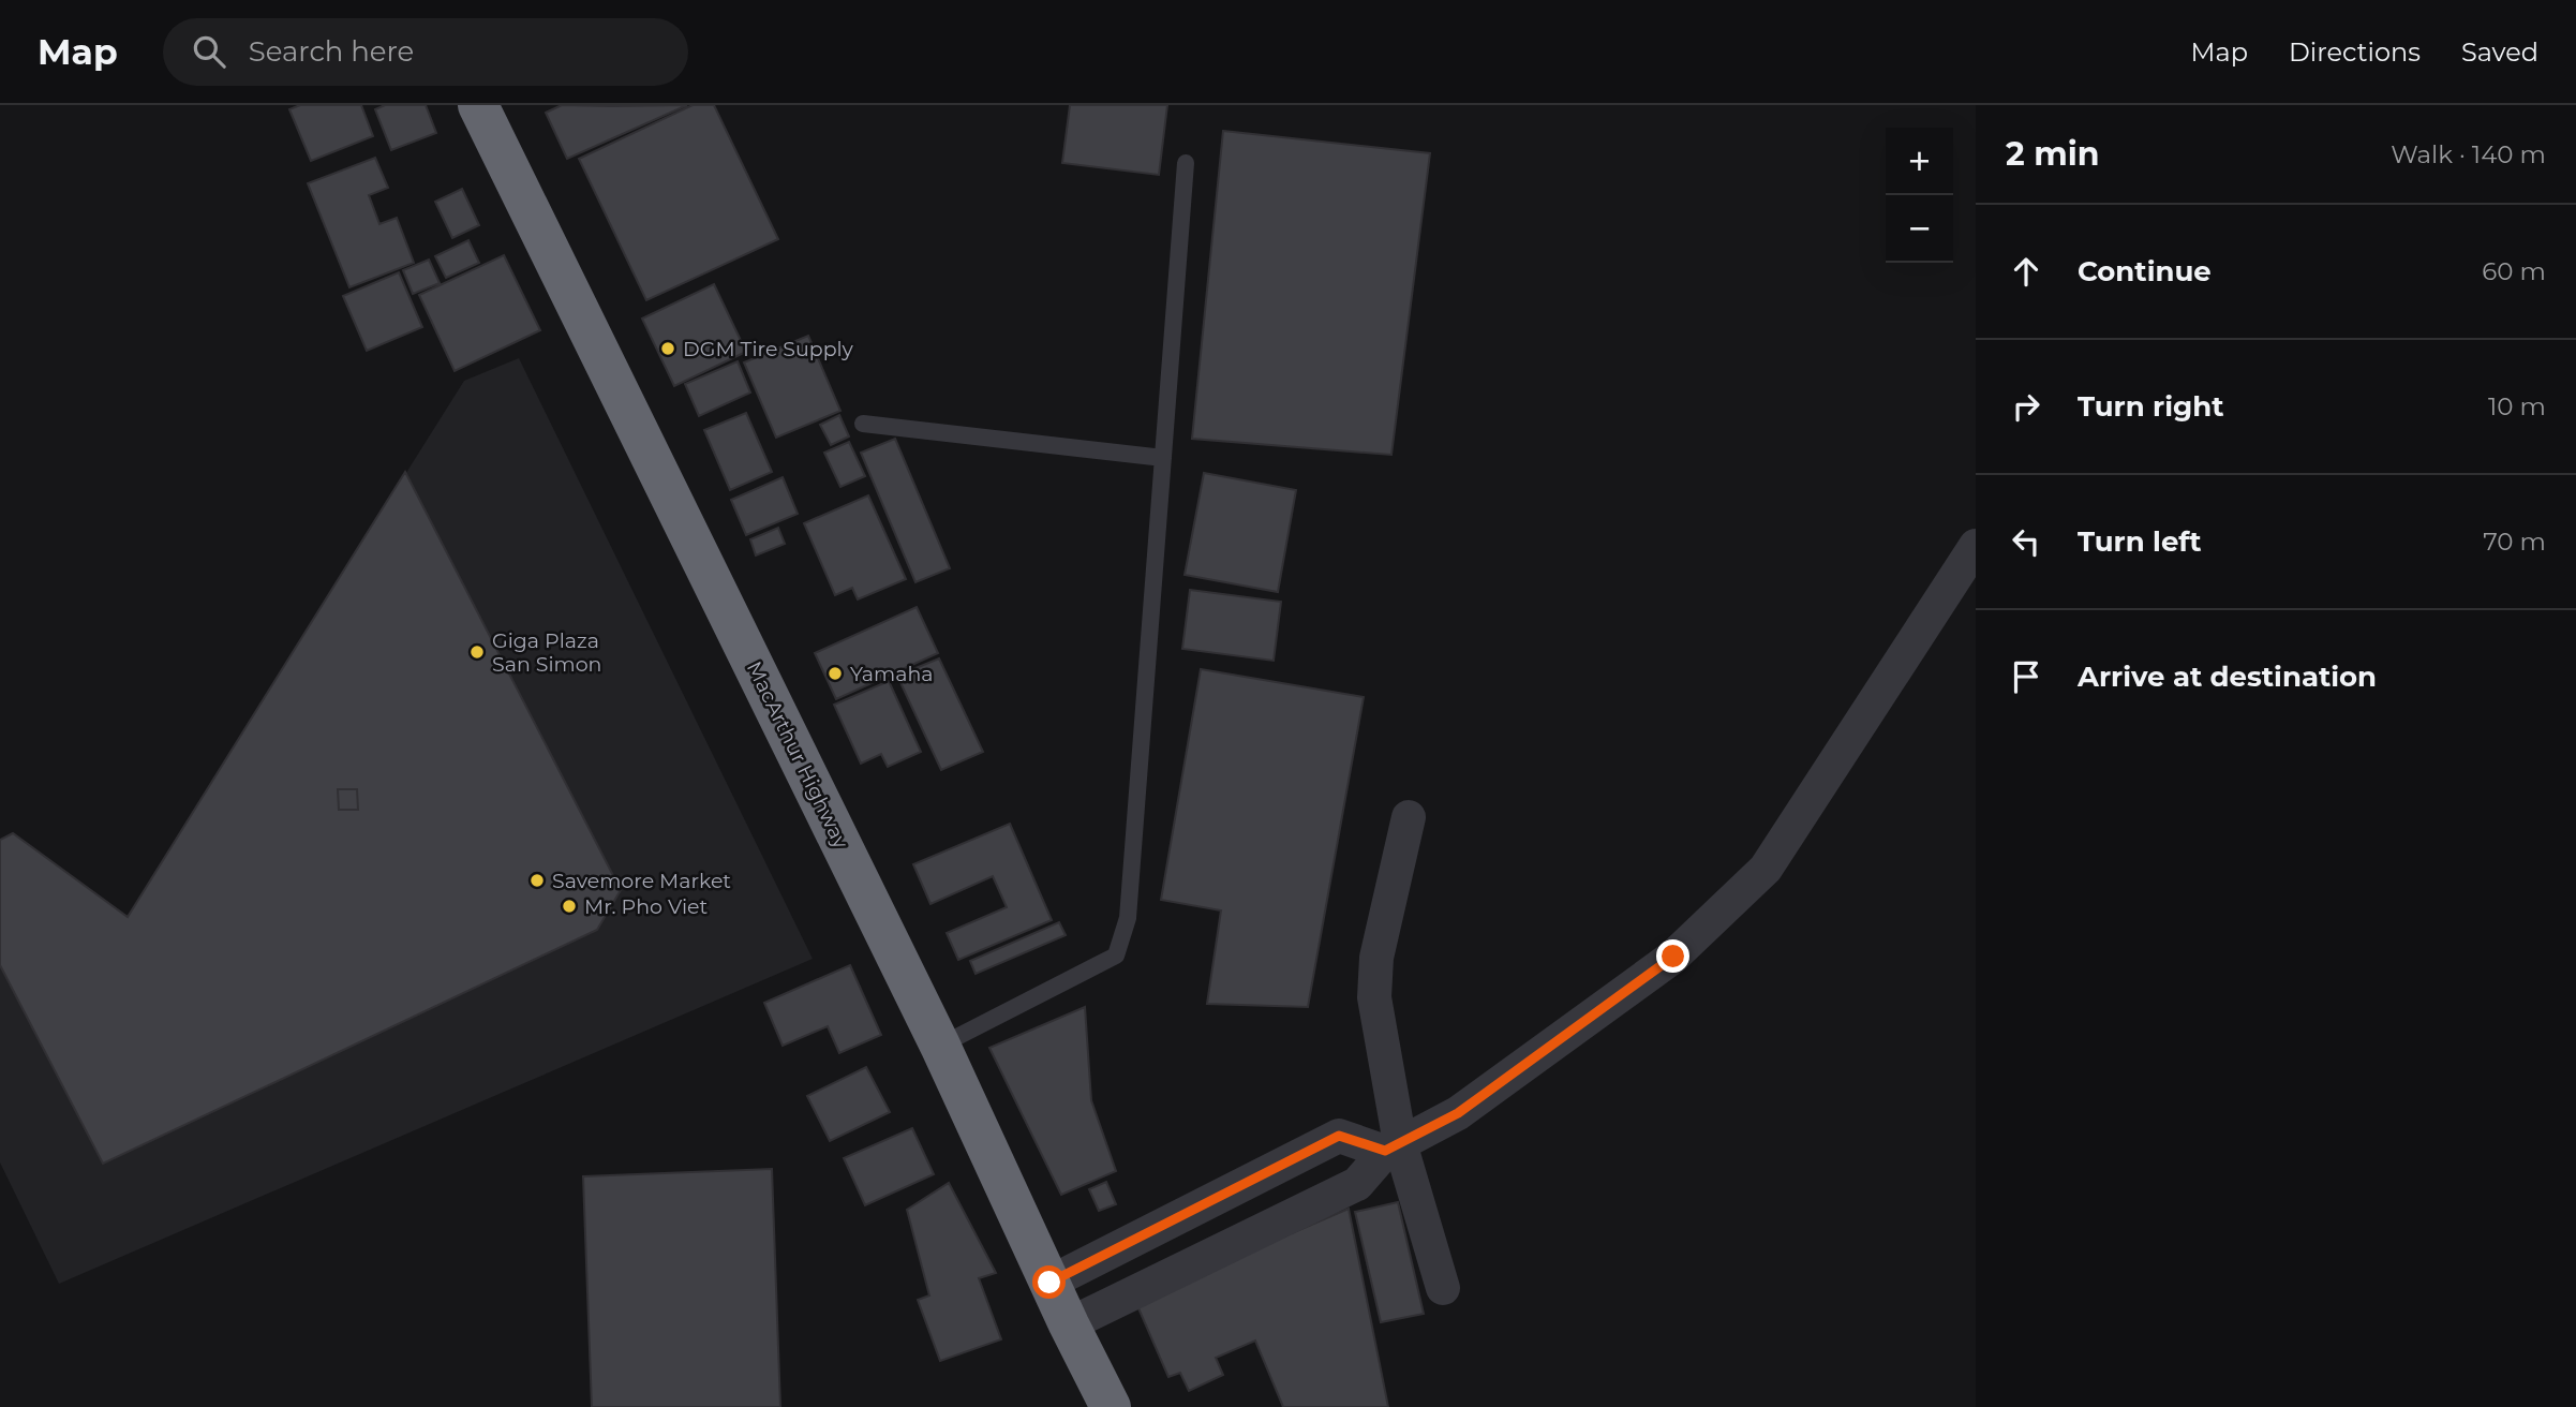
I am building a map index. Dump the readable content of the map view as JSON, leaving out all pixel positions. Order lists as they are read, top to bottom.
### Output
{
  "streets": {
    "highway": ["MacArthur Highway"]
  },
  "places": [
    "DGM Tire Supply",
    "Giga Plaza San Simon",
    "Yamaha",
    "Savemore Market",
    "Mr. Pho Viet"
  ],
  "page": {
    "header": "Map",
    "search": "Search here",
    "nav": ["Map", "Directions", "Saved"],
    "heading": ["2 min", "Walk · 140 m"],
    "map_buttons": ["+", "−"],
    "list": [
      ["Continue", "60 m"],
      ["Turn right", "10 m"],
      ["Turn left", "70 m"],
      "Arrive at destination"
    ]
  }
}
